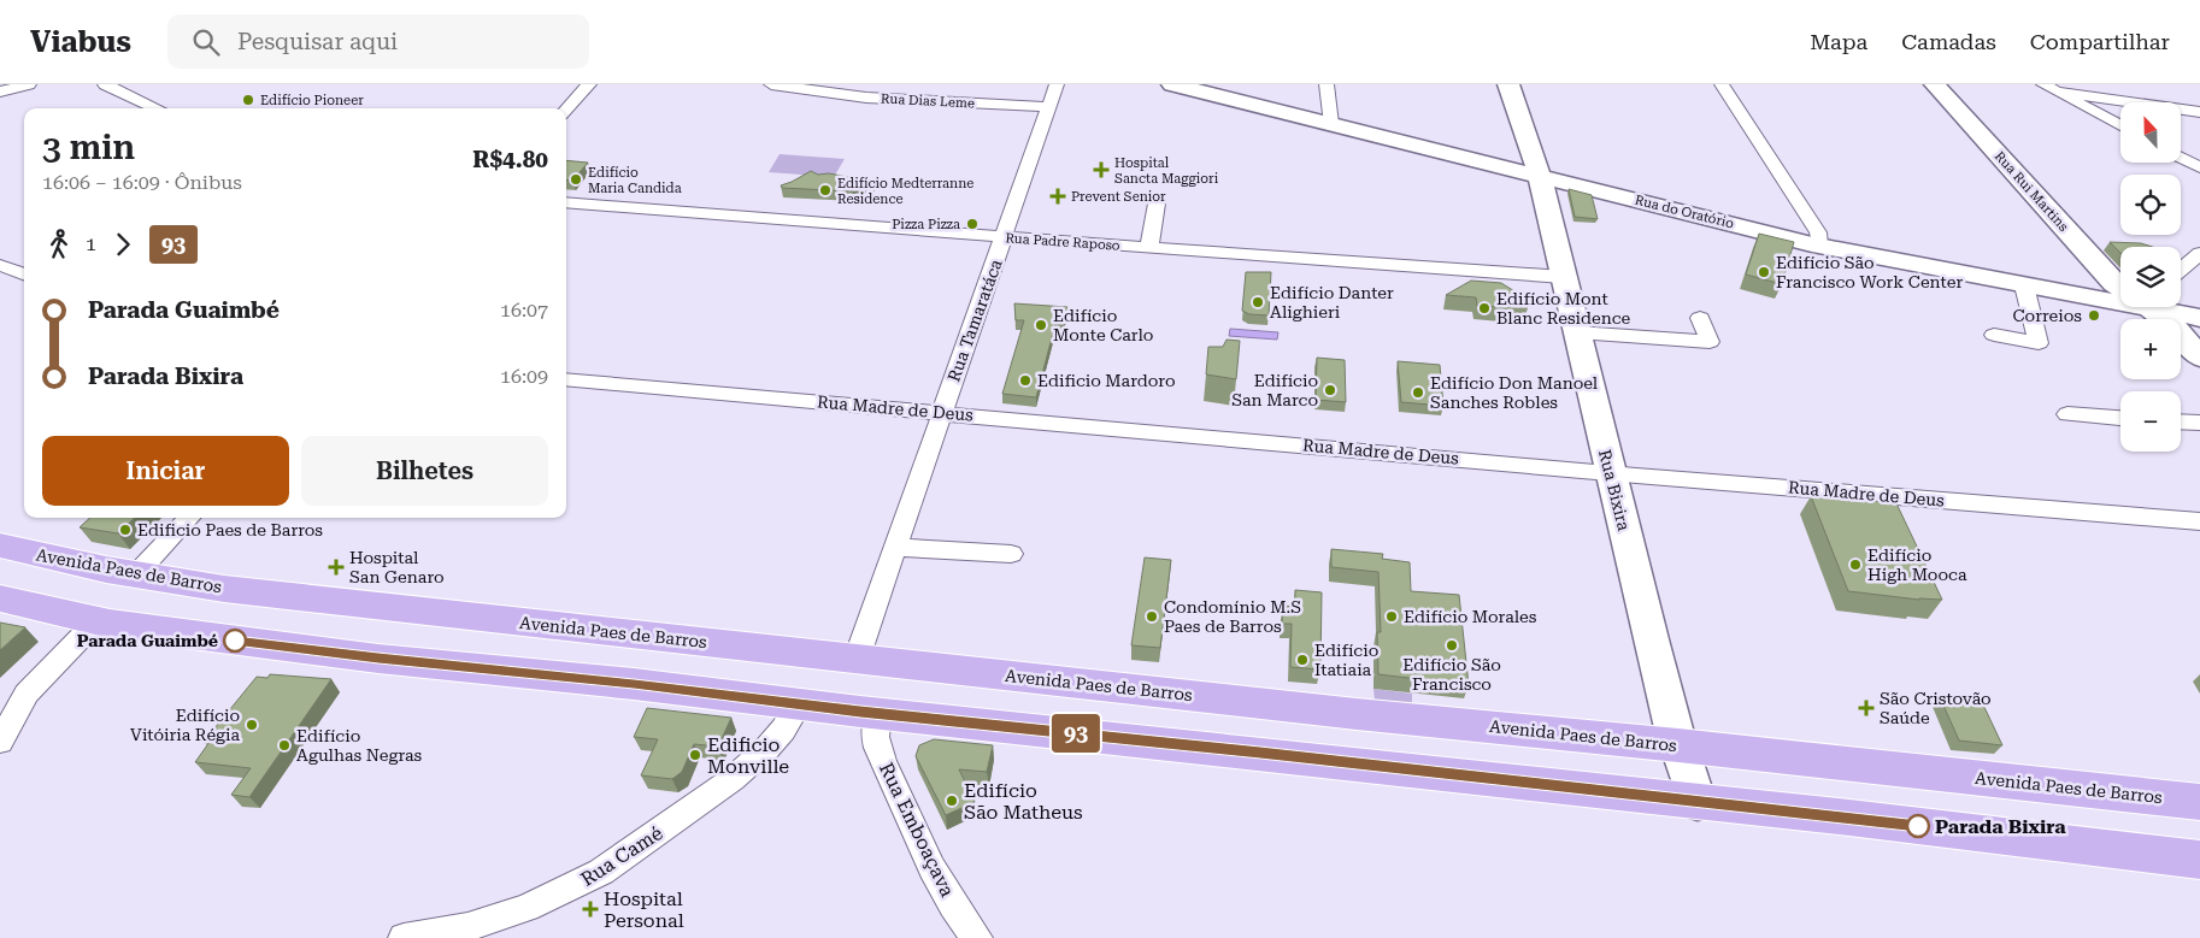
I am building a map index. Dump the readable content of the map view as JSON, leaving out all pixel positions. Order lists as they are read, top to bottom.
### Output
{
  "streets": {
    "main road": [
      "Rua Rui Martins",
      "Rua do Oratório",
      "Rua Bixira",
      "Avenida Paes de Barros"
    ],
    "street": [
      "Rua Dias Leme",
      "Rua Padre Raposo",
      "Rua Tamaratáca",
      "Rua Madre de Deus",
      "Rua Emboaçava",
      "Rua Camé"
    ]
  },
  "crossings": [
    ["Rua Dias Leme", "Rua Tamaratáca"],
    ["Rua do Oratório", "Rua Bixira"],
    ["Rua Padre Raposo", "Rua Tamaratáca"],
    ["Rua Padre Raposo", "Rua Bixira"],
    ["Rua Tamaratáca", "Rua Madre de Deus"],
    ["Rua Tamaratáca", "Avenida Paes de Barros"],
    ["Rua Madre de Deus", "Rua Bixira"],
    ["Rua Bixira", "Avenida Paes de Barros"]
  ],
  "places": {
    "other": [
      "Edifício Pioneer",
      "Edifício Maria Candida",
      "Edifício Medterranne Residence",
      "Pizza Pizza",
      "Edifício São Francisco Work Center",
      "Edifício Danter Alighieri",
      "Edifício Mont Blanc Residence",
      "Correios",
      "Edifício Monte Carlo",
      "Edificio Mardoro",
      "Edifício San Marco",
      "Edifício Don Manoel Sanches Robles",
      "Edificio Paes de Barros",
      "Edifício High Mooca",
      "Condomínio M.S Paes de Barros",
      "Edifício Morales",
      "Parada Guaimbé",
      "Edifício São Francisco",
      "Edifício Itatiaia",
      "Edifício Vitóiria Régia",
      "Edifício Agulhas Negras",
      "Edificio Monville",
      "Edifício São Matheus",
      "Parada Bixira"
    ],
    "health": [
      "Hospital Sancta Maggiori",
      "Prevent Senior",
      "Hospital San Genaro",
      "São Cristovão Saúde",
      "Hospital Personal"
    ]
  },
  "lines": ["bus line 93"],
  "north": "top",
  "page": {
    "header": "Viabus",
    "search": "Pesquisar aqui",
    "nav": ["Mapa", "Camadas", "Compartilhar"],
    "on_map": "93",
    "map_buttons": ["+", "−"],
    "heading": ["3 min", "16:06 – 16:09 · Ônibus", "R$4.80"],
    "legs": ["1", "93"],
    "list": [
      {
        "name": "Parada Guaimbé",
        "value": "16:07"
      },
      {
        "name": "Parada Bixira",
        "value": "16:09"
      }
    ],
    "buttons": ["Iniciar", "Bilhetes"]
  }
}
